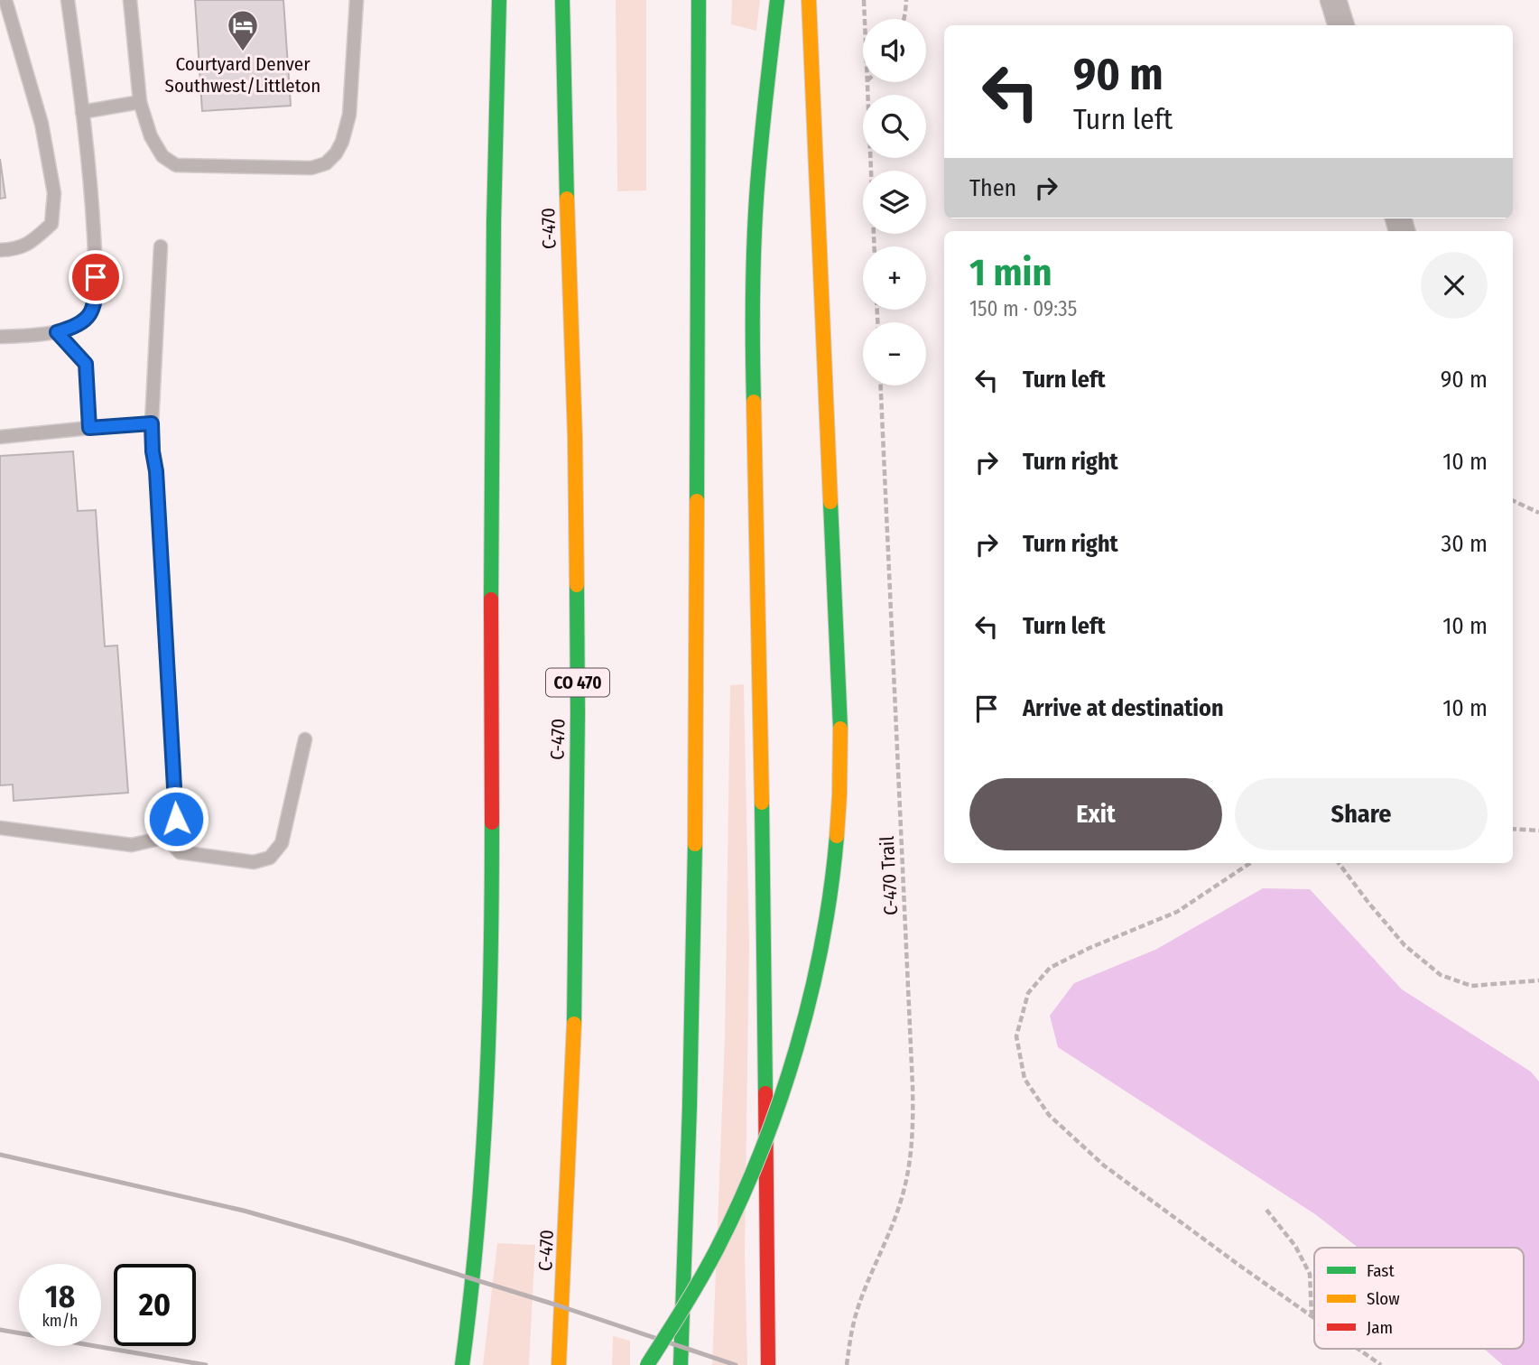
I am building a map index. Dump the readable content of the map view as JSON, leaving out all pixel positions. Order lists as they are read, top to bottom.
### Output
{
  "streets": {
    "highway": ["C-470", "CO 470"],
    "path": ["C-470 Trail"]
  },
  "places": {
    "hotel": ["Courtyard Denver Southwest/Littleton"]
  },
  "legend": ["Fast", "Slow", "Jam"],
  "page": {
    "map_buttons": ["+", "−"],
    "turn": ["90 m", "Turn left"],
    "then": "Then",
    "heading": ["1 min", "150 m · 09:35"],
    "list": [
      {
        "name": "Turn left",
        "value": "90 m"
      },
      {
        "name": "Turn right",
        "value": "10 m"
      },
      {
        "name": "Turn right",
        "value": "30 m"
      },
      {
        "name": "Turn left",
        "value": "10 m"
      },
      {
        "name": "Arrive at destination",
        "value": "10 m"
      }
    ],
    "buttons": ["Exit", "Share"],
    "speed": "18 km/h",
    "limit": "20"
  }
}
